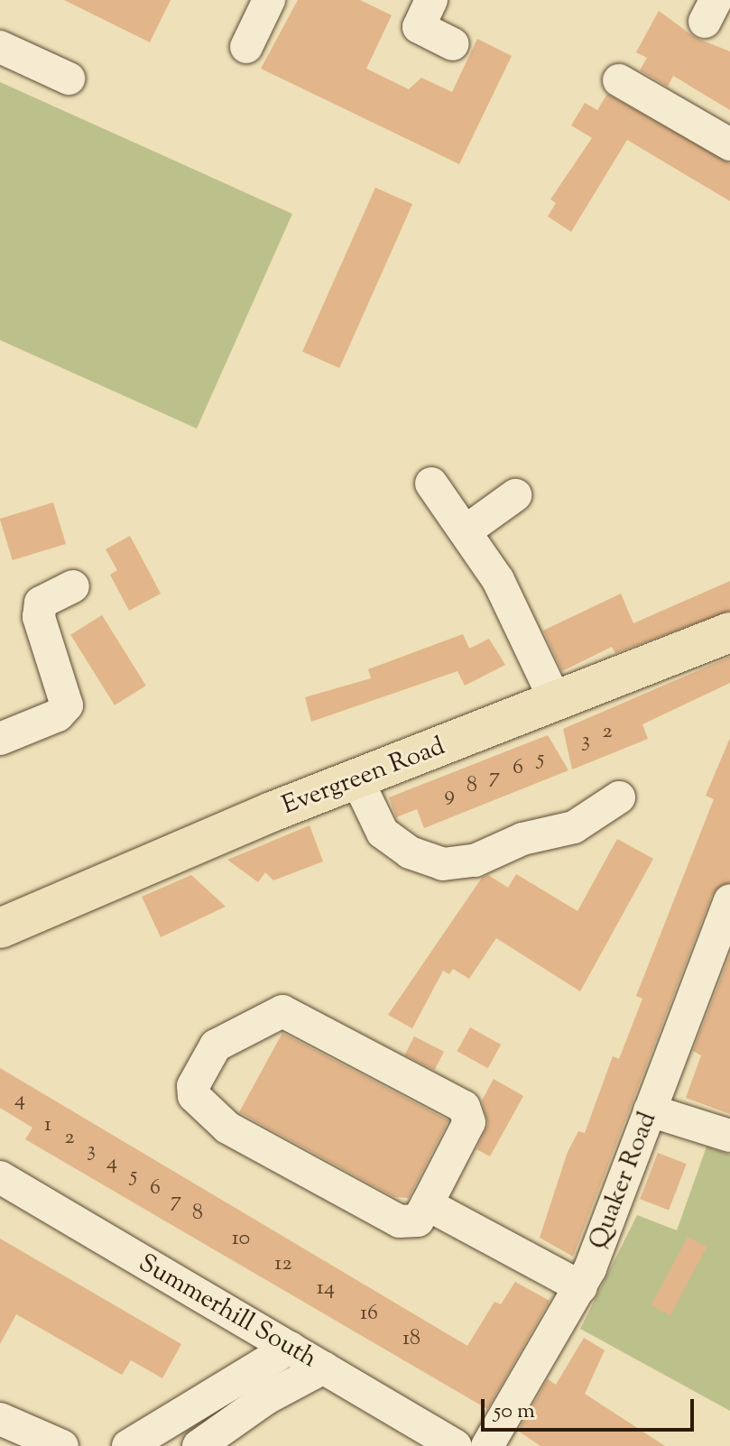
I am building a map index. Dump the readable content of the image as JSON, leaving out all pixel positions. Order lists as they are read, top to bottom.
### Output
{
  "streets": {
    "main road": ["Evergreen Road"],
    "street": ["Quaker Road", "Summerhill South"]
  },
  "house_numbers": [
    "2",
    "3",
    "5",
    "6",
    "7",
    "8",
    "9",
    "4",
    "1",
    "2",
    "3",
    "4",
    "5",
    "6",
    "7",
    "8",
    "10",
    "12",
    "14",
    "16",
    "18"
  ],
  "scale_bar": "50 m"
}
